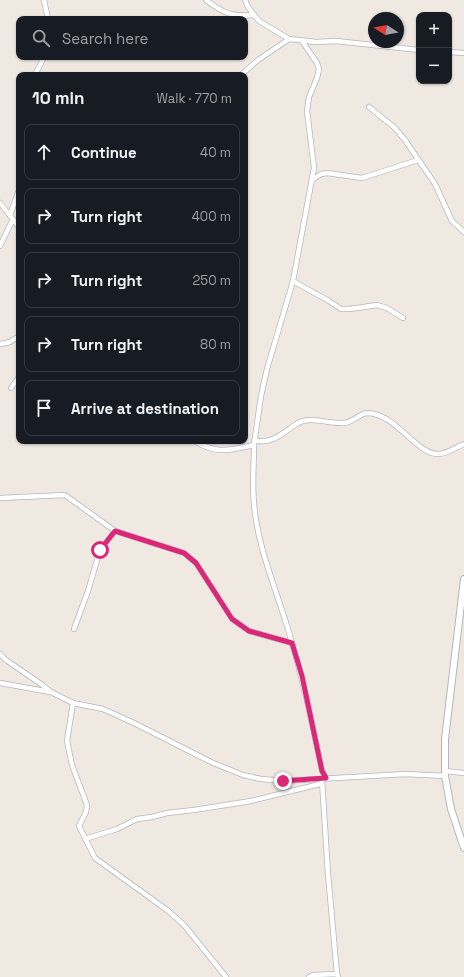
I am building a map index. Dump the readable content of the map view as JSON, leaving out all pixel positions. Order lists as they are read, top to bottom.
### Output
{
  "north": "left",
  "page": {
    "map_buttons": ["+", "−"],
    "search": "Search here",
    "heading": ["10 min", "Walk · 770 m"],
    "list": [
      ["Continue", "40 m"],
      ["Turn right", "400 m"],
      ["Turn right", "250 m"],
      ["Turn right", "80 m"],
      "Arrive at destination"
    ]
  }
}
